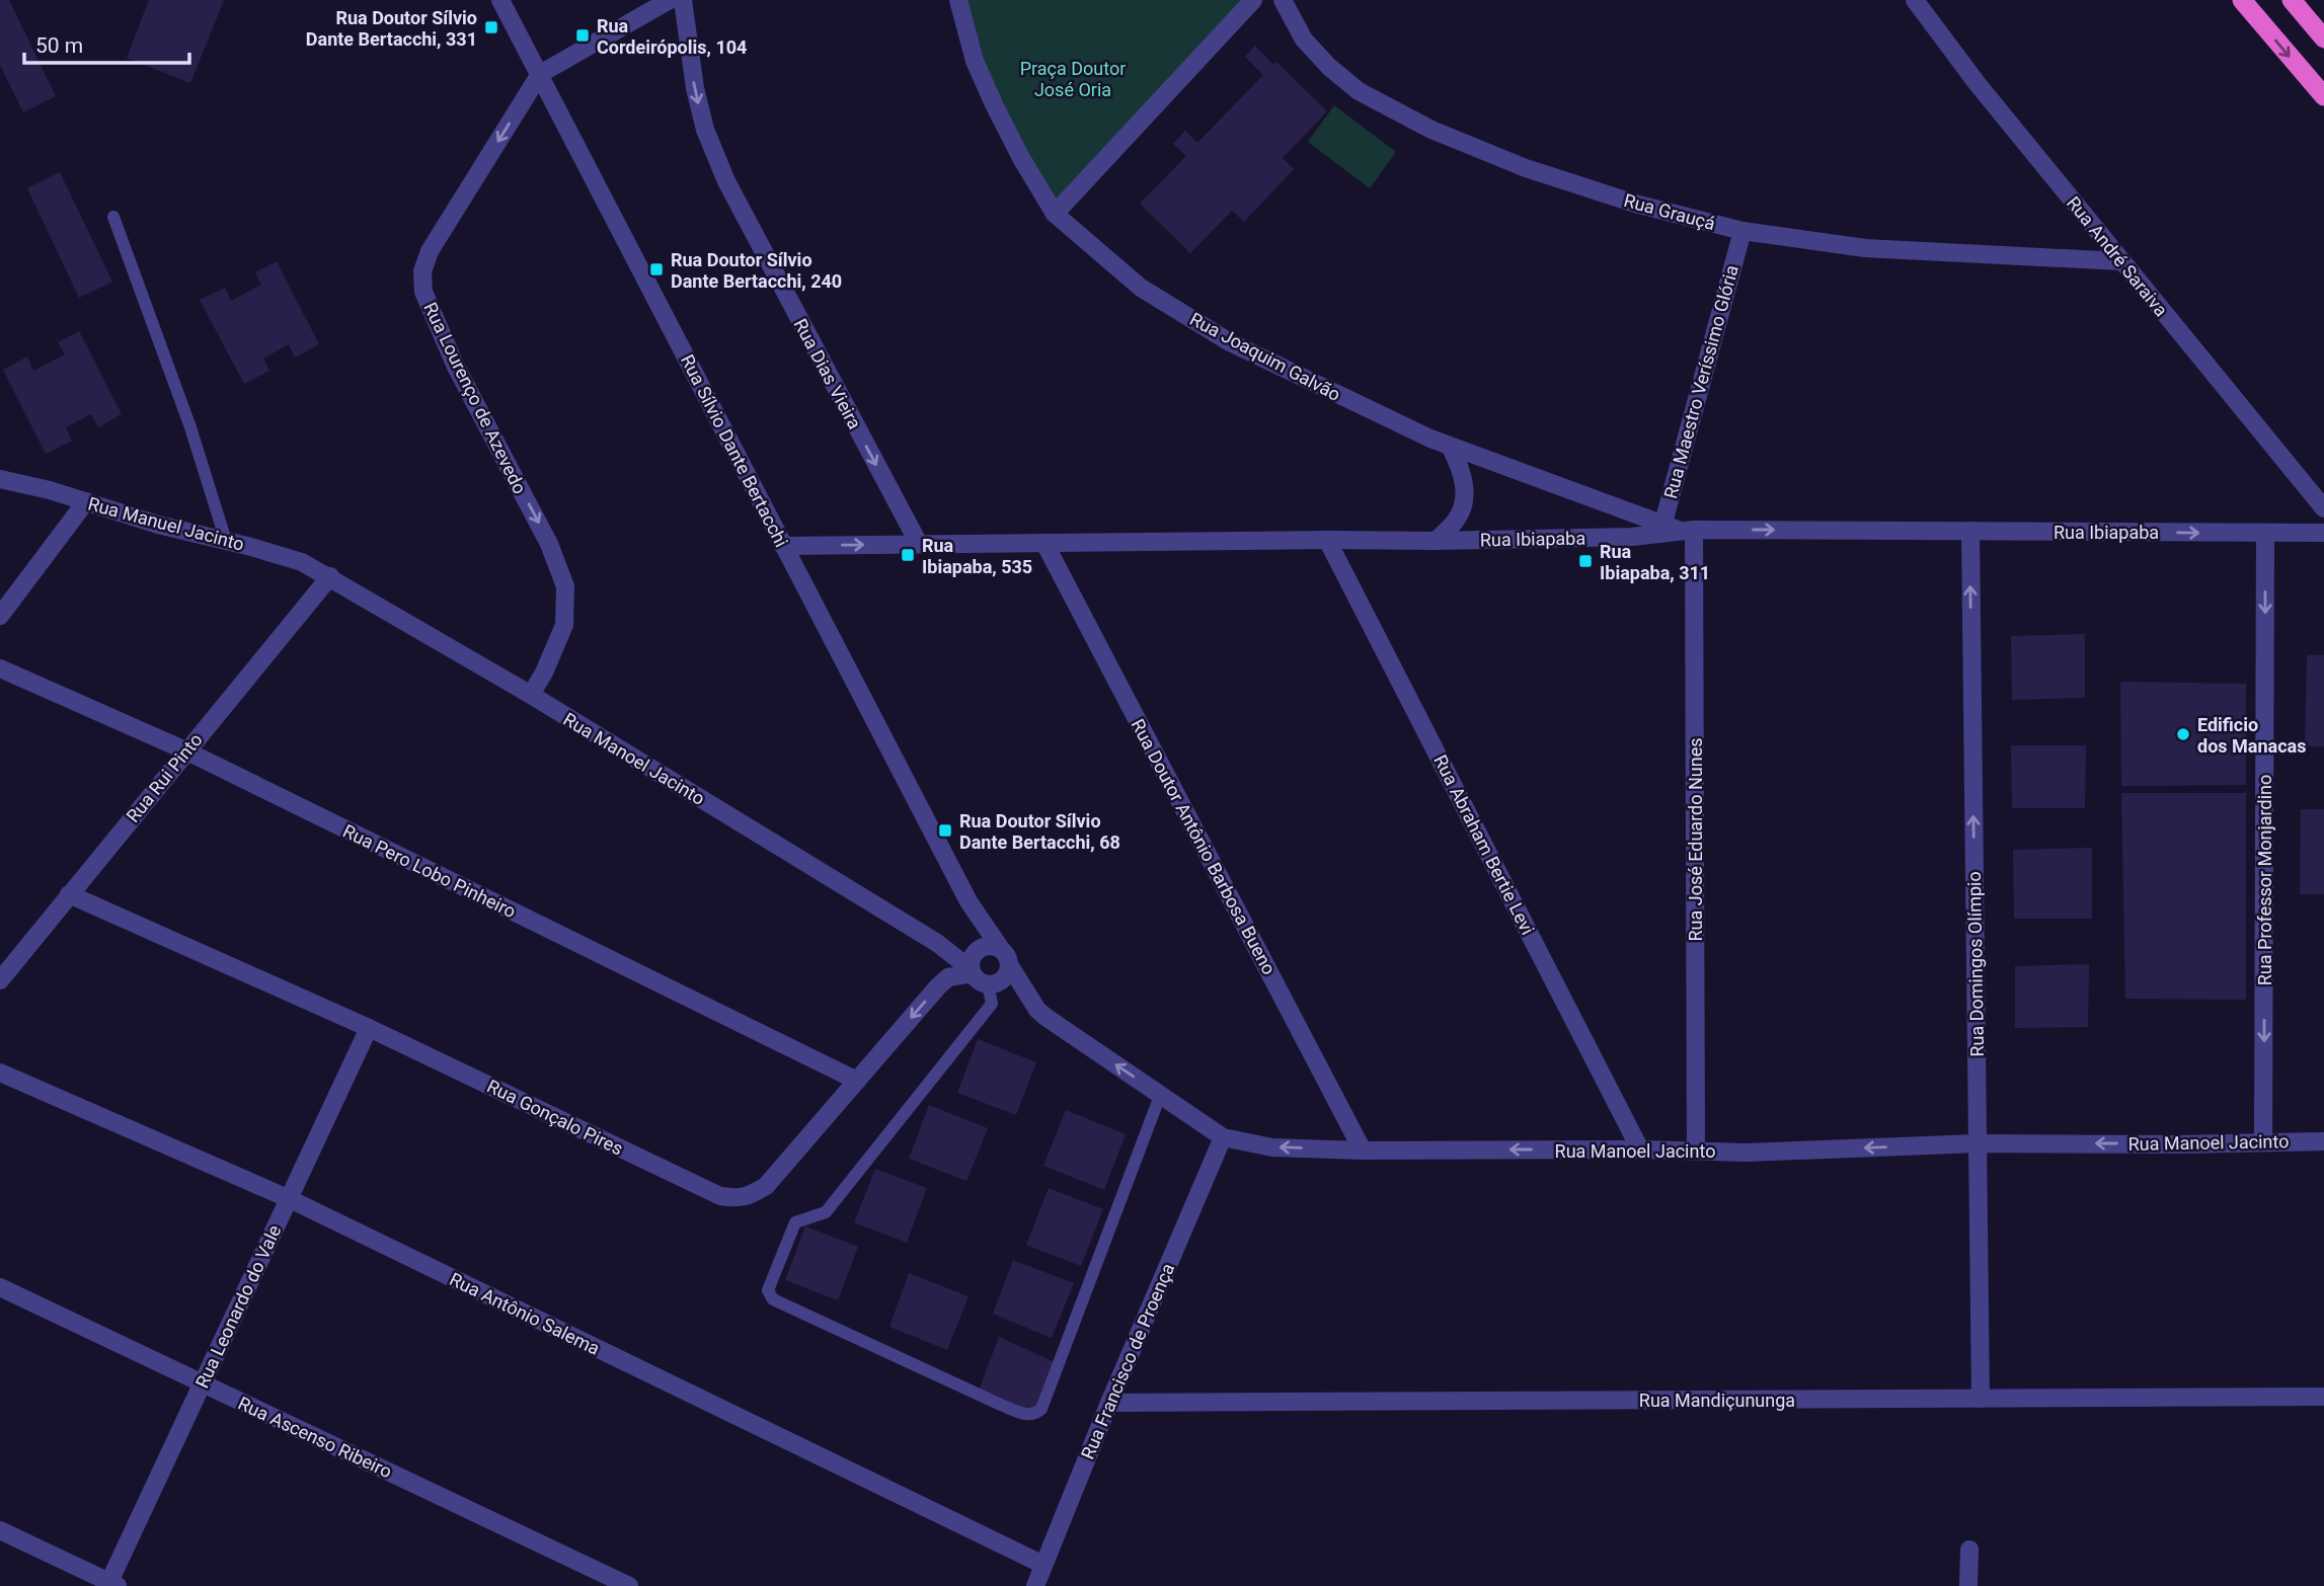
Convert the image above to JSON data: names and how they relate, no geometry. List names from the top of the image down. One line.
{"streets":{"street":["Rua Grauçá","Rua André Saraiva","Rua Joaquim Galvão","Rua Dias Vieira","Rua Maestro Veríssimo Glória","Rua Lourenço de Azevedo","Rua Sílvio Dante Bertacchi","Rua Manuel Jacinto","Rua Ibiapaba","Rua Manoel Jacinto","Rua Rui Pinto","Rua José Eduardo Nunes","Rua Abraham Bertie Levi","Rua Doutor Antônio Barbosa Bueno","Rua Pero Lobo Pinheiro","Rua Professor Monjardino","Rua Domingos Olímpio","Rua Gonçalo Pires","Rua Leonardo do Vale","Rua Antônio Salema","Rua Francisco de Proença","Rua Mandiçununga","Rua Ascenso Ribeiro"]},"crossings":[["Rua Grauçá","Rua André Saraiva"],["Rua Grauçá","Rua Maestro Veríssimo Glória"],["Rua Joaquim Galvão","Rua Maestro Veríssimo Glória"],["Rua Joaquim Galvão","Rua Ibiapaba"],["Rua Joaquim Galvão","Rua José Eduardo Nunes"],["Rua Dias Vieira","Rua Ibiapaba"],["Rua Maestro Veríssimo Glória","Rua Ibiapaba"],["Rua Maestro Veríssimo Glória","Rua José Eduardo Nunes"],["Rua Lourenço de Azevedo","Rua Sílvio Dante Bertacchi"],["Rua Lourenço de Azevedo","Rua Manoel Jacinto"],["Rua Sílvio Dante Bertacchi","Rua Ibiapaba"],["Rua Sílvio Dante Bertacchi","Rua Manoel Jacinto"],["Rua Sílvio Dante Bertacchi","Rua Gonçalo Pires"],["Rua Manuel Jacinto","Rua Manoel Jacinto"],["Rua Manuel Jacinto","Rua Rui Pinto"],["Rua Ibiapaba","Rua José Eduardo Nunes"],["Rua Ibiapaba","Rua Abraham Bertie Levi"],["Rua Ibiapaba","Rua Doutor Antônio Barbosa Bueno"],["Rua Ibiapaba","Rua Professor Monjardino"],["Rua Ibiapaba","Rua Domingos Olímpio"],["Rua Manoel Jacinto","Rua Rui Pinto"],["Rua Manoel Jacinto","Rua José Eduardo Nunes"],["Rua Manoel Jacinto","Rua Abraham Bertie Levi"],["Rua Manoel Jacinto","Rua Doutor Antônio Barbosa Bueno"],["Rua Manoel Jacinto","Rua Professor Monjardino"],["Rua Manoel Jacinto","Rua Domingos Olímpio"],["Rua Manoel Jacinto","Rua Gonçalo Pires"],["Rua Manoel Jacinto","Rua Francisco de Proença"],["Rua Rui Pinto","Rua Pero Lobo Pinheiro"],["Rua Rui Pinto","Rua Gonçalo Pires"],["Rua Pero Lobo Pinheiro","Rua Gonçalo Pires"],["Rua Domingos Olímpio","Rua Mandiçununga"],["Rua Gonçalo Pires","Rua Leonardo do Vale"],["Rua Leonardo do Vale","Rua Antônio Salema"],["Rua Leonardo do Vale","Rua Ascenso Ribeiro"],["Rua Antônio Salema","Rua Francisco de Proença"],["Rua Francisco de Proença","Rua Mandiçununga"]],"one_way":["Rua Dias Vieira","Rua Lourenço de Azevedo","Rua Ibiapaba","Rua Manoel Jacinto","Rua Professor Monjardino","Rua Domingos Olímpio"],"parks":["Praça Doutor José Oria"],"places":{"transit":["Rua Doutor Sílvio Dante Bertacchi, 331","Rua Cordeirópolis, 104","Rua Doutor Sílvio Dante Bertacchi, 240","Rua Ibiapaba, 535","Rua Ibiapaba, 311","Rua Doutor Sílvio Dante Bertacchi, 68"],"other":["Edificio dos Manacas"]},"scale_bar":"50 m"}
